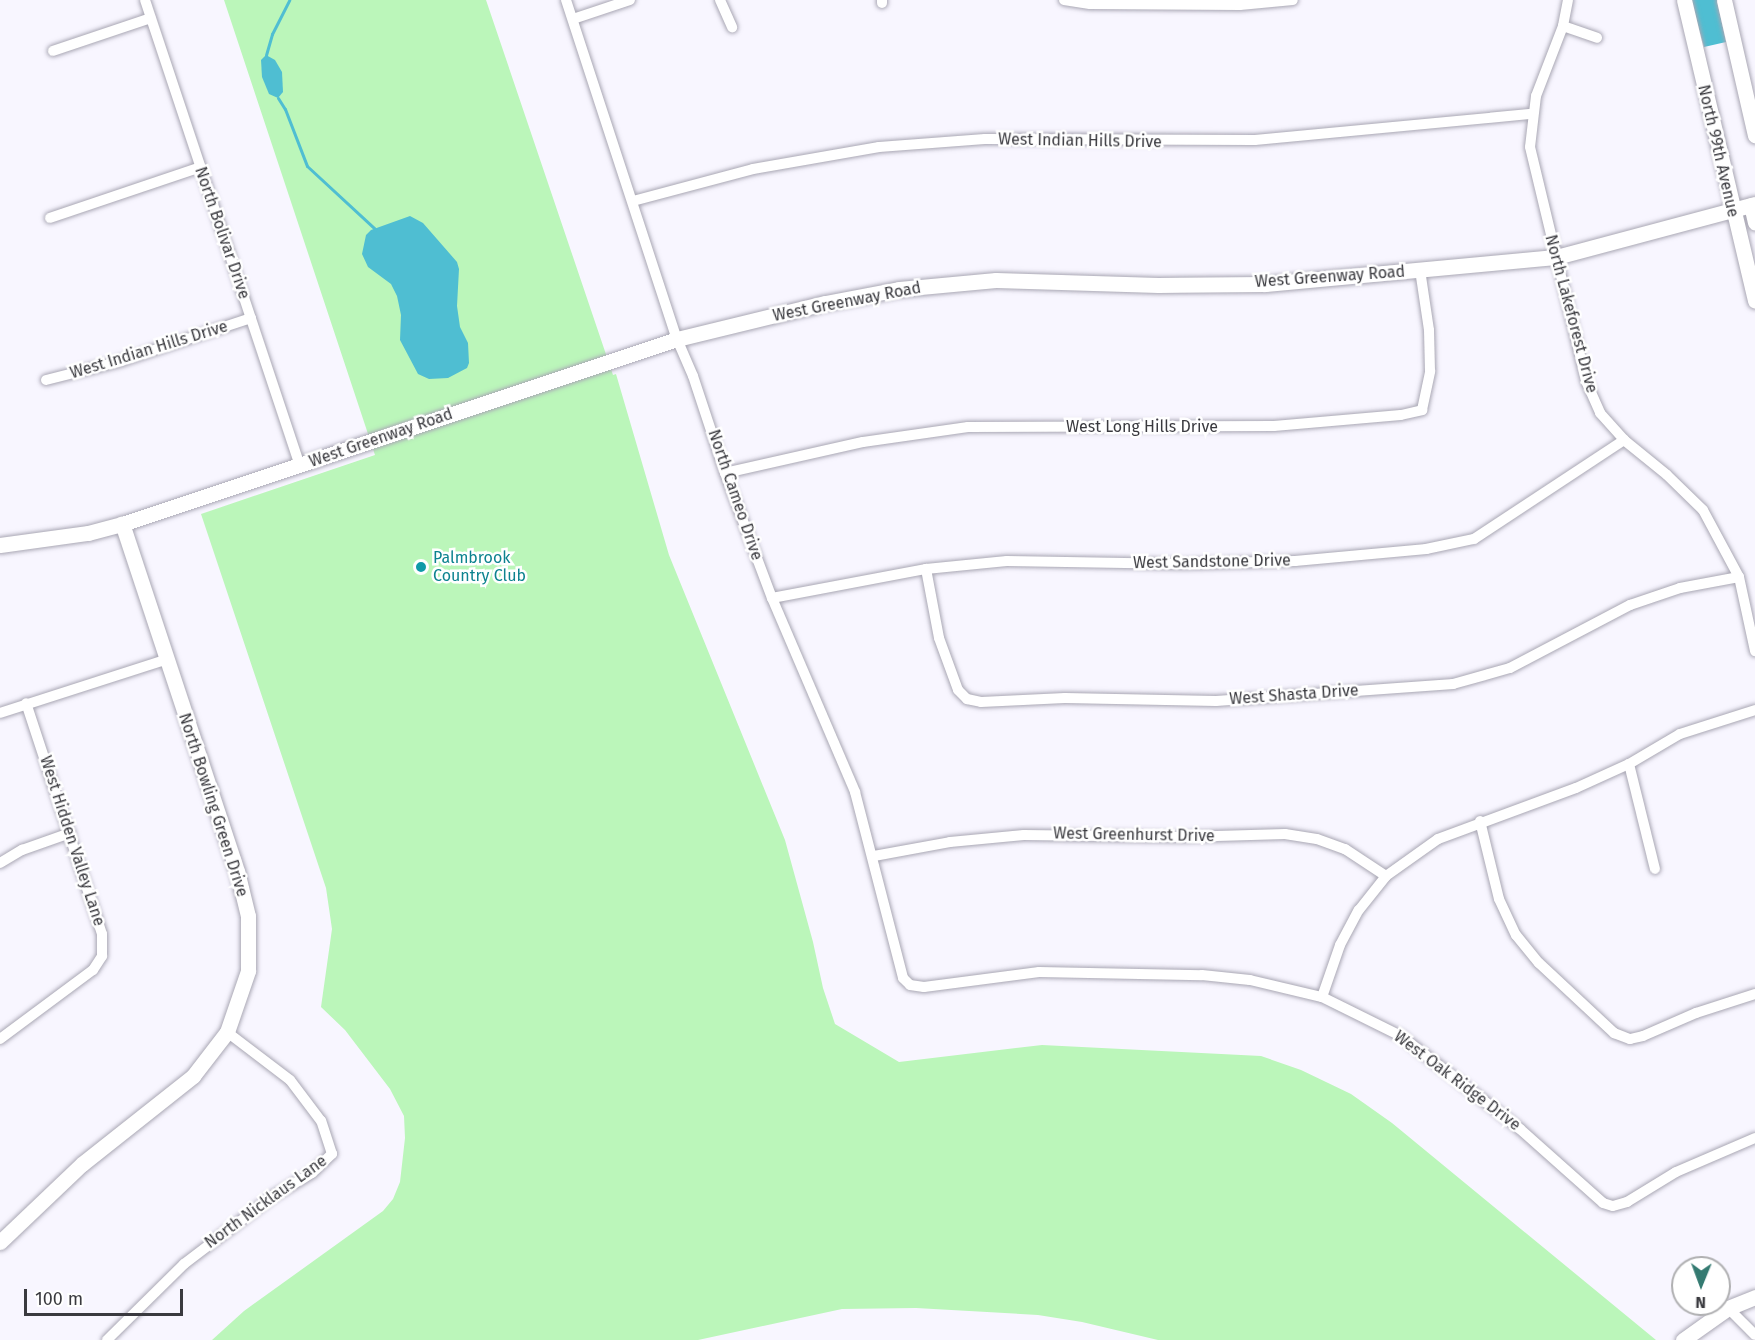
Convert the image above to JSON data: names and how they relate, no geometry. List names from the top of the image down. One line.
{"streets":{"street":["West Indian Hills Drive","North 99th Avenue","North Bolivar Drive","West Greenway Road","North Lakeforest Drive","West Long Hills Drive","North Cameo Drive","West Sandstone Drive","West Shasta Drive","North Bowling Green Drive","West Greenhurst Drive","West Hidden Valley Lane","West Oak Ridge Drive","North Nicklaus Lane"]},"crossings":[["West Indian Hills Drive","North Bolivar Drive"],["West Indian Hills Drive","North Lakeforest Drive"],["West Indian Hills Drive","North Cameo Drive"],["North 99th Avenue","West Greenway Road"],["North Bolivar Drive","West Greenway Road"],["West Greenway Road","North Lakeforest Drive"],["West Greenway Road","West Long Hills Drive"],["West Greenway Road","North Cameo Drive"],["West Greenway Road","North Bowling Green Drive"],["North Lakeforest Drive","West Sandstone Drive"],["North Lakeforest Drive","West Shasta Drive"],["West Long Hills Drive","North Cameo Drive"],["North Cameo Drive","West Sandstone Drive"],["North Cameo Drive","West Greenhurst Drive"],["North Cameo Drive","West Oak Ridge Drive"],["West Sandstone Drive","West Shasta Drive"],["North Bowling Green Drive","North Nicklaus Lane"]],"places":["Palmbrook Country Club"],"scale_bar":"100 m","north":"bottom"}
